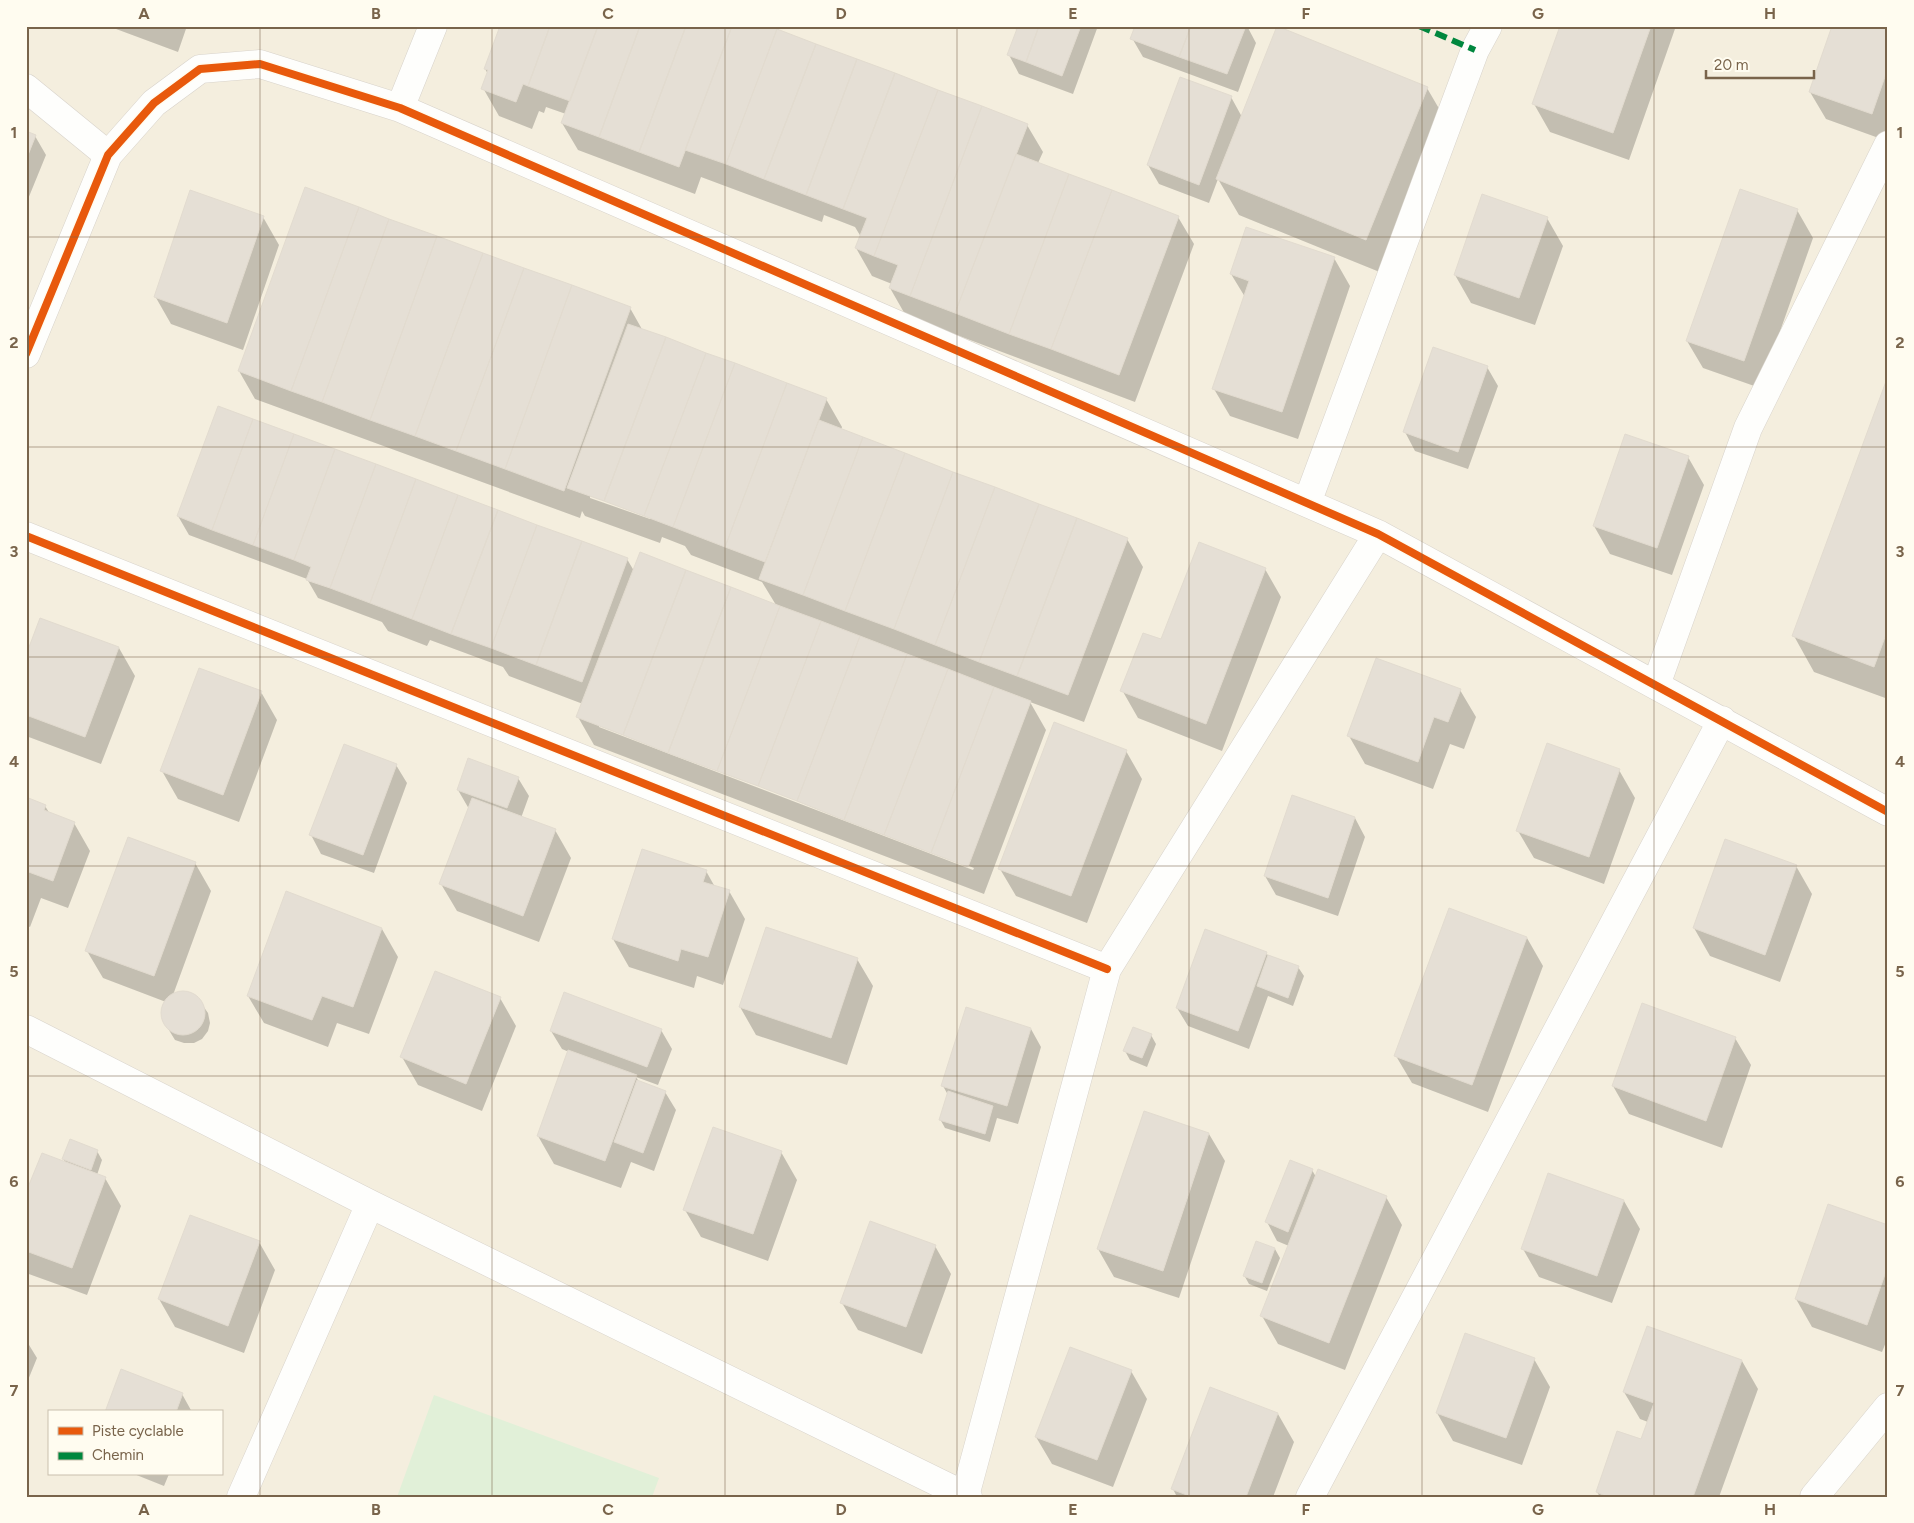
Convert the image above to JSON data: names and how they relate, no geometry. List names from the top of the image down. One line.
{"legend":["Piste cyclable","Chemin"],"scale_bar":"20 m","grid":{"columns":["A","B","C","D","E","F","G","H"],"rows":["1","2","3","4","5","6","7"]}}
